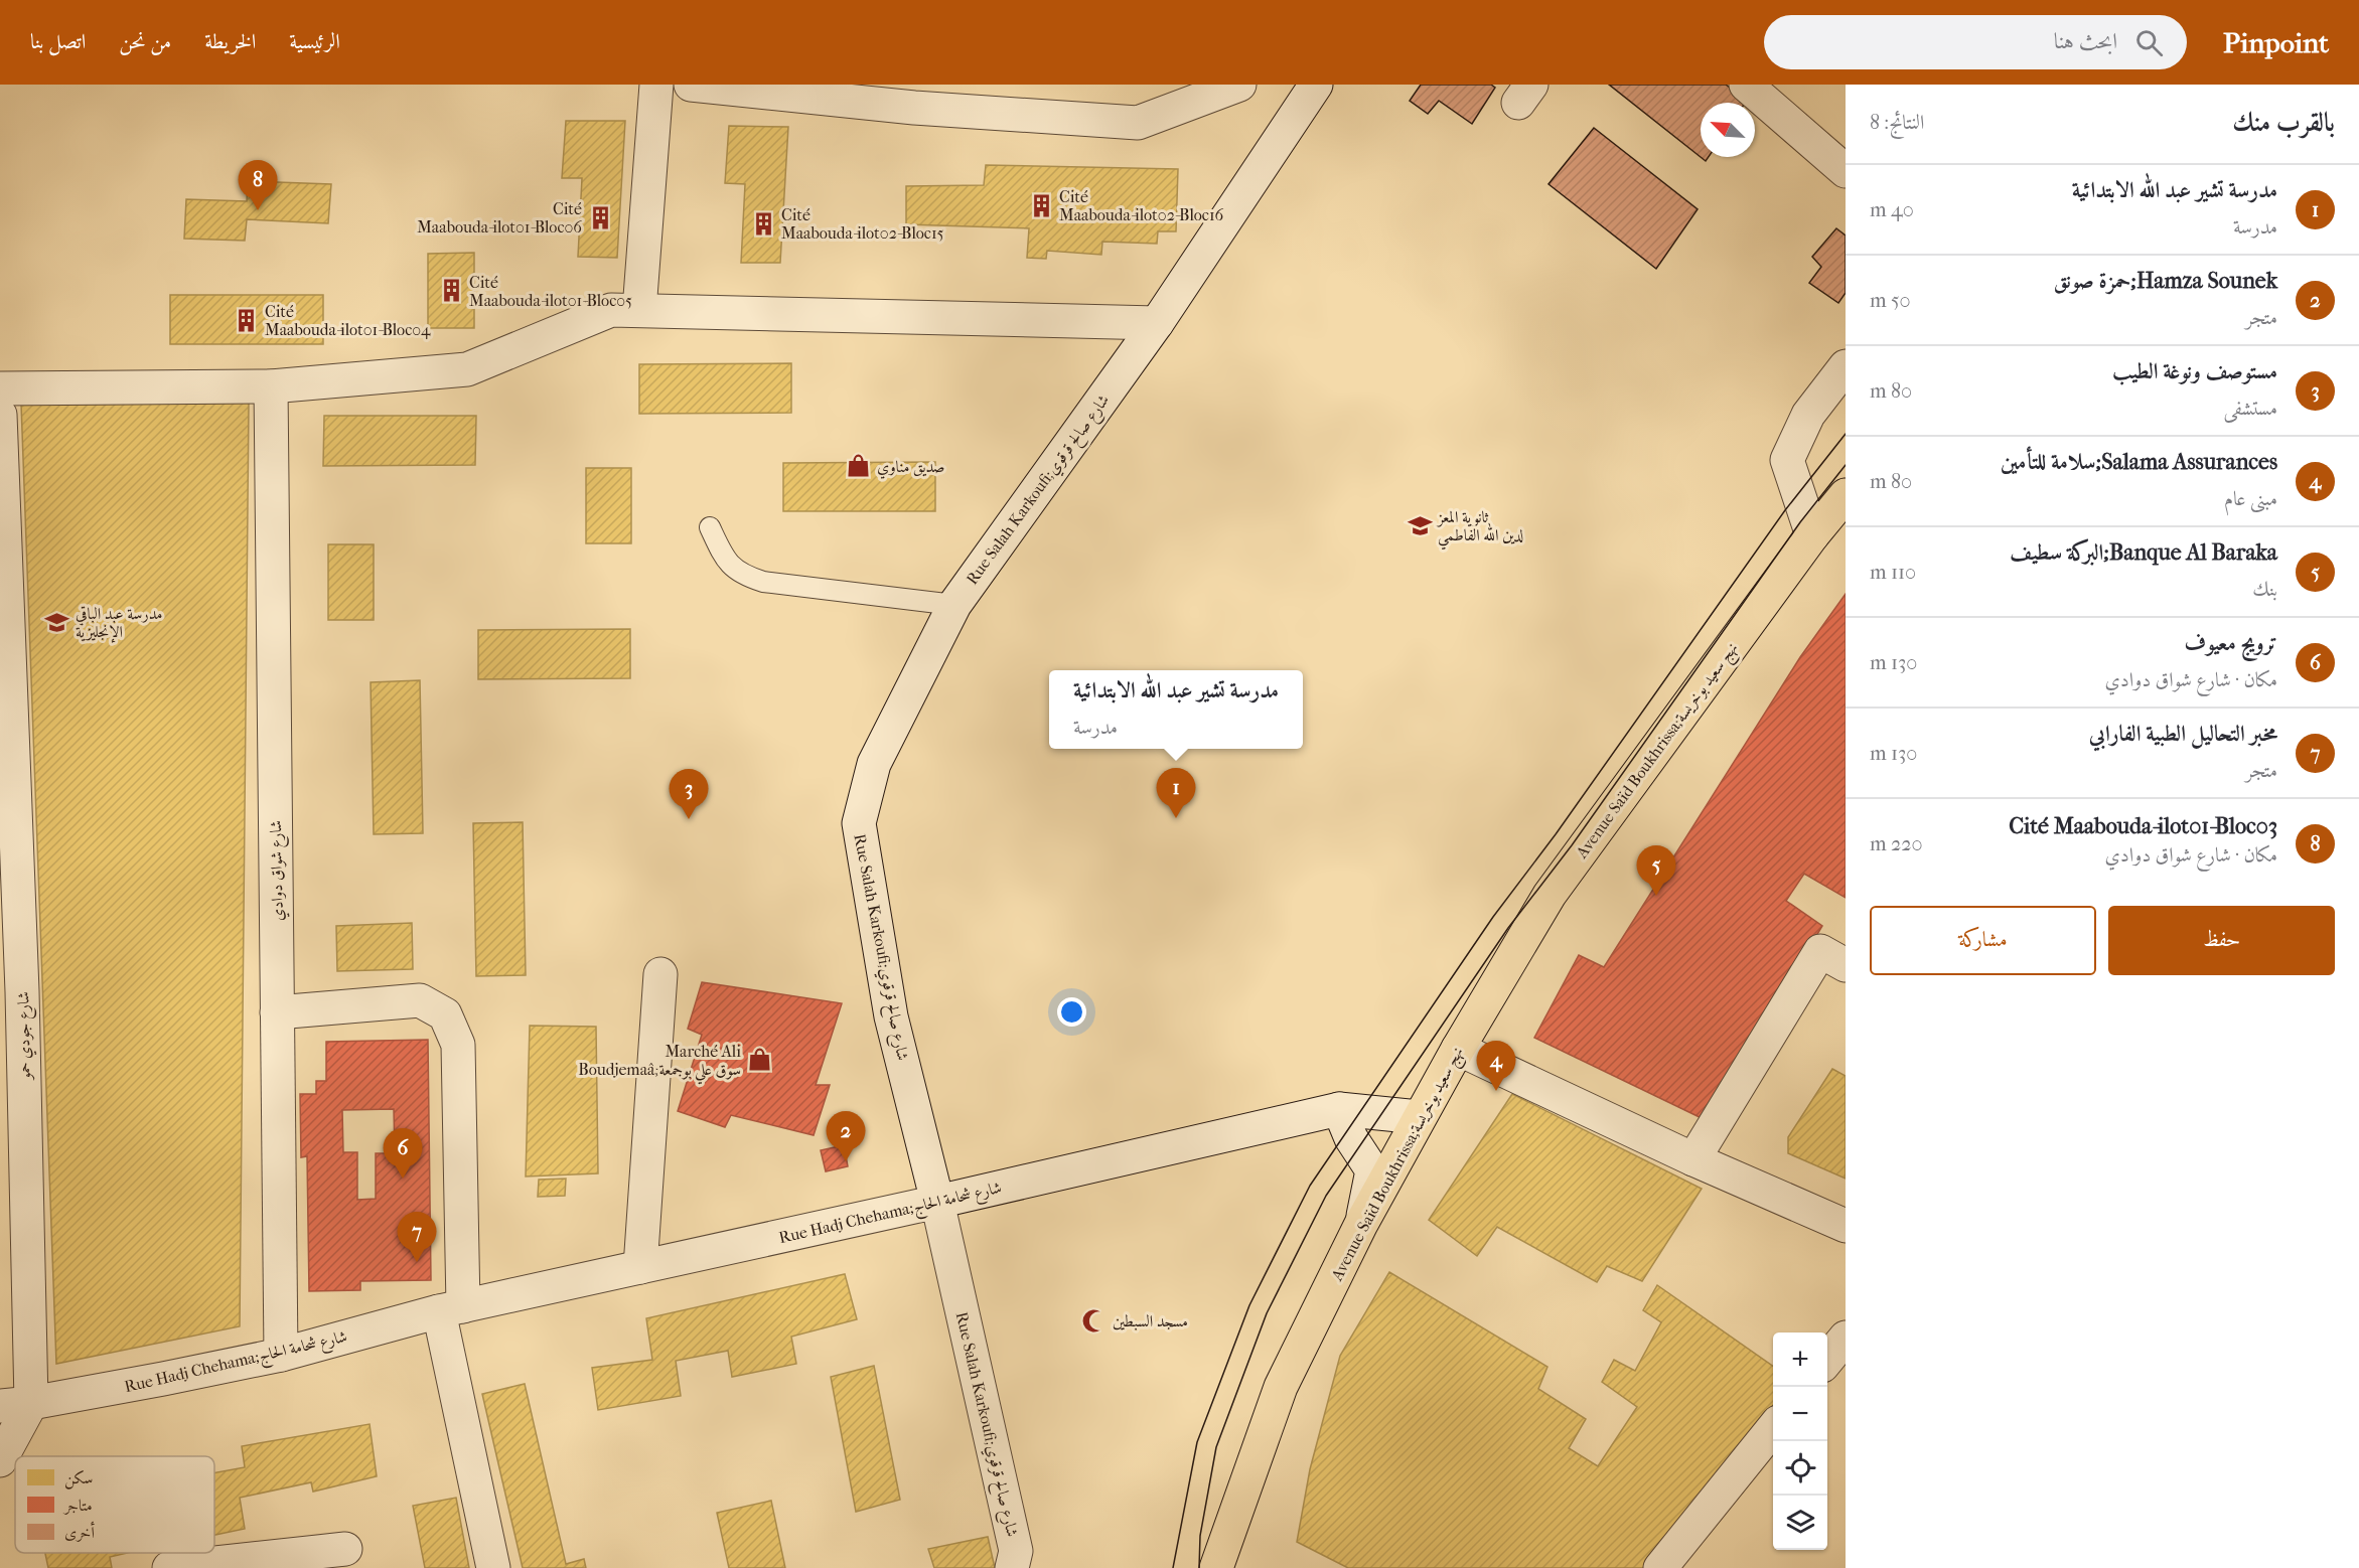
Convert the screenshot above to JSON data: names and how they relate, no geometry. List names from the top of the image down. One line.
{"streets":{"main road":["Avenue Saïd Boukhrissa;نهج سعيد بوخريسة"],"street":["Rue Salah Karkoufi;شارع صالح قرقوي","شارع شواق دوادي","شارع جودي حمو","Rue Hadj Chehama;شارع شحامة الحاج"]},"crossings":[["Rue Salah Karkoufi;شارع صالح قرقوي","Rue Hadj Chehama;شارع شحامة الحاج"],["Avenue Saïd Boukhrissa;نهج سعيد بوخريسة","Rue Hadj Chehama;شارع شحامة الحاج"],["شارع شواق دوادي","Rue Hadj Chehama;شارع شحامة الحاج"],["شارع جودي حمو","Rue Hadj Chehama;شارع شحامة الحاج"]],"places":{"building":["Cité Maabouda-ilot02-Bloc16","Cité Maabouda-ilot01-Bloc06","Cité Maabouda-ilot02-Bloc15","Cité Maabouda-ilot01-Bloc05","Cité Maabouda-ilot01-Bloc04"],"shop":["صديق مناوي","Marché Ali Boudjemaâ;سوق علي بوجمعة"],"school or university":["ثانوية المعز لدين الله الفاطمي","مدرسة عبد الباقي الإنجليزية"],"mosque":["مسجد السبطين"]},"legend":["سكن","متاجر","أخرى"],"north":"top left","page":{"header":"Pinpoint","search":"ابحث هنا","nav":["الرئيسية","الخريطة","من نحن","اتصل بنا"],"heading":["بالقرب منك","النتائج: 8"],"pins":["8","1","3","5","4","2","6","7"],"list":[{"mark":"1","name":"مدرسة تشير عبد الله الابتدائية","note":"مدرسة","value":"40 m"},{"mark":"2","name":"Hamza Sounek;حمزة صونق","note":"متجر","value":"50 m"},{"mark":"3","name":"مستوصف ونوغة الطيب","note":"مستشفى","value":"80 m"},{"mark":"4","name":"Salama Assurances;سلامة للتأمين","note":"مبنى عام","value":"80 m"},{"mark":"5","name":"Banque Al Baraka;البركة سطيف","note":"بنك","value":"110 m"},{"mark":"6","name":"ترويج معيوف","note":"مكان · شارع شواق دوادي","value":"130 m"},{"mark":"7","name":"مخبر التحاليل الطبية الفارابي","note":"متجر","value":"130 m"},{"mark":"8","name":"Cité Maabouda-ilot01-Bloc03","note":"مكان · شارع شواق دوادي","value":"220 m"}],"popup":["مدرسة تشير عبد الله الابتدائية","مدرسة"],"buttons":["حفظ","مشاركة"],"map_buttons":["+","−"]}}
